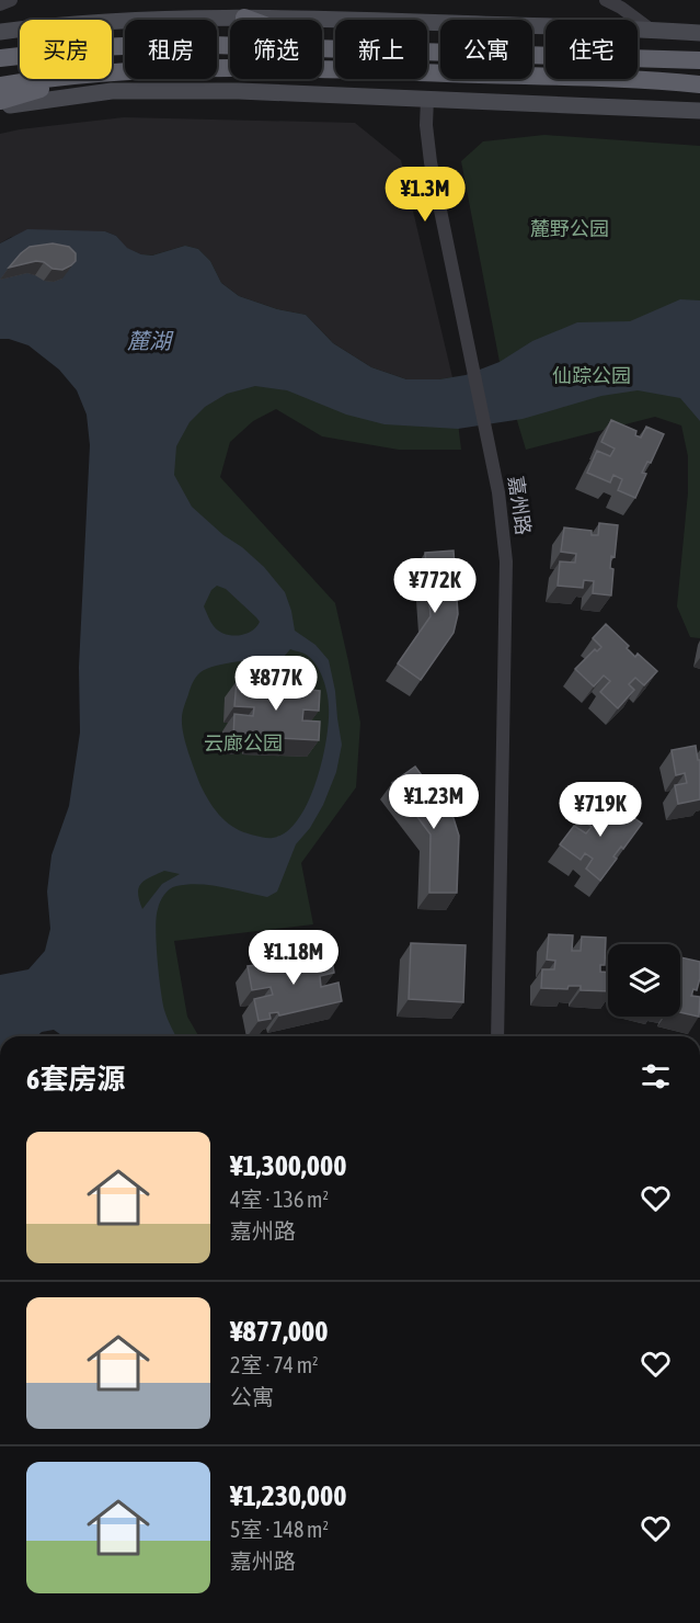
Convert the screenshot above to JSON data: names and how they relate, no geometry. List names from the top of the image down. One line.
{"streets":{"street":["嘉州路"]},"water":["麓湖"],"parks":["麓野公园","仙踪公园","云廊公园"],"page":{"chip":["买房","租房","筛选","新上","公寓","住宅"],"price":["¥1.3M","¥772K","¥877K","¥1.23M","¥719K","¥1.18M"],"heading":"6套房源","list":[{"name":"¥1,300,000","note":"4室 · 136 m² · 嘉州路"},{"name":"¥877,000","note":"2室 · 74 m² · 公寓"},{"name":"¥1,230,000","note":"5室 · 148 m² · 嘉州路"}]}}
